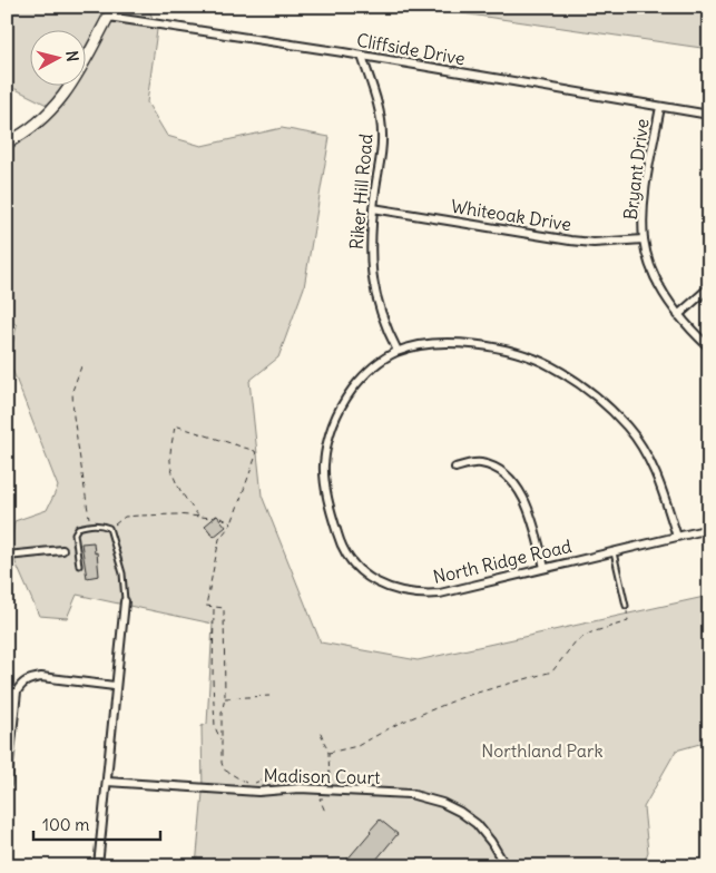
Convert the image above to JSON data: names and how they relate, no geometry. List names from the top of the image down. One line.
{"streets":{"street":["Cliffside Drive","Bryant Drive","Riker Hill Road","Whiteoak Drive","North Ridge Road","Madison Court"]},"crossings":[["Cliffside Drive","Bryant Drive"],["Cliffside Drive","Riker Hill Road"],["Bryant Drive","Whiteoak Drive"],["Riker Hill Road","Whiteoak Drive"],["Riker Hill Road","North Ridge Road"]],"parks":["Northland Park"],"scale_bar":"100 m","north":"right"}
